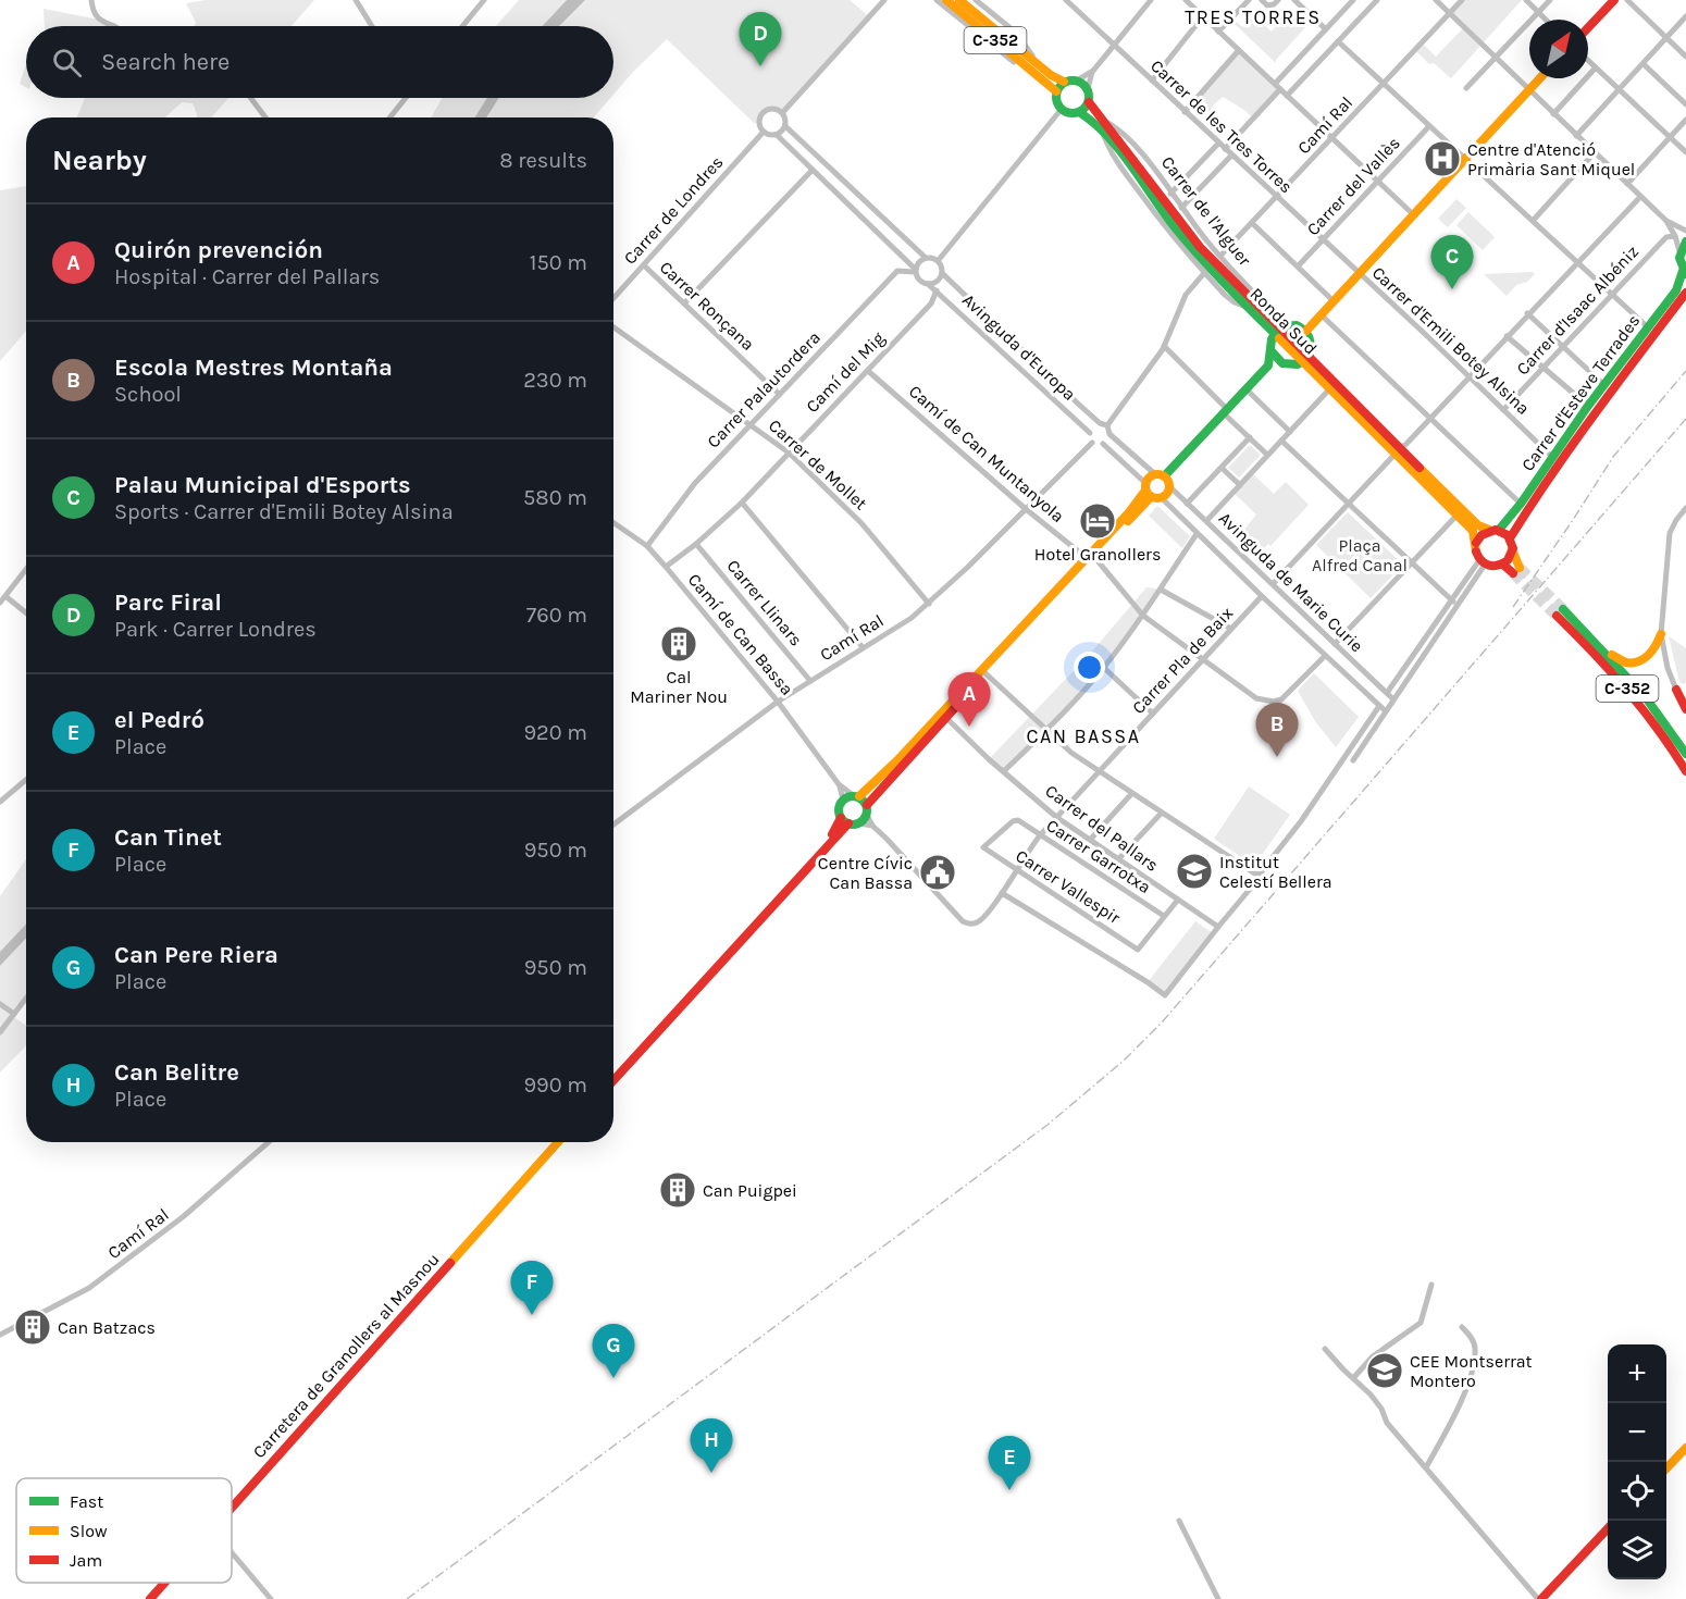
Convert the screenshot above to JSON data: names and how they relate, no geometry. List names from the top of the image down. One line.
{"streets":{"main road":["C-352","Ronda Sud","Carrer d'Esteve Terrades","Carretera de Granollers al Masnou"],"street":["Camí Ral","Carrer de les Tres Torres","Carrer del Vallès","Carrer de Londres","Carrer de l'Alguer","Carrer Ronçana","Carrer d'Isaac Albéniz","Carrer d'Emili Botey Alsina","Avinguda d'Europa","Camí del Mig","Carrer Palautordera","Camí de Can Muntanyola","Carrer de Mollet","Avinguda de Marie Curie","Carrer Llinars","Camí de Can Bassa","Carrer Pla de Baix","Carrer del Pallars","Carrer Garrotxa","Carrer Vallespir"]},"crossings":[["C-352","Ronda Sud"],["Camí Ral","Carrer de les Tres Torres"],["Camí Ral","Carrer de l'Alguer"],["Camí Ral","Avinguda d'Europa"],["Camí Ral","Camí de Can Muntanyola"],["Camí Ral","Carrer de Mollet"],["Camí Ral","Carrer Llinars"],["Camí Ral","Camí de Can Bassa"],["Carrer de les Tres Torres","Carrer del Vallès"],["Carrer de les Tres Torres","Carrer d'Emili Botey Alsina"],["Carrer de Londres","Carrer Ronçana"],["Carrer de l'Alguer","Ronda Sud"],["Carrer Ronçana","Carrer Palautordera"],["Carrer d'Isaac Albéniz","Carrer d'Emili Botey Alsina"],["Ronda Sud","Carrer d'Esteve Terrades"],["Carrer d'Emili Botey Alsina","Carrer d'Esteve Terrades"],["Avinguda d'Europa","Camí del Mig"],["Camí del Mig","Camí de Can Muntanyola"],["Camí del Mig","Carrer de Mollet"],["Camí del Mig","Carrer Llinars"],["Camí del Mig","Camí de Can Bassa"],["Carrer Palautordera","Carrer de Mollet"],["Carrer Palautordera","Camí de Can Bassa"],["Camí de Can Muntanyola","Avinguda de Marie Curie"],["Camí de Can Muntanyola","Carrer Pla de Baix"],["Avinguda de Marie Curie","Carrer Pla de Baix"],["Carrer Pla de Baix","Carrer del Pallars"],["Carrer Pla de Baix","Carrer Garrotxa"],["Carrer Pla de Baix","Carrer Vallespir"],["Carrer Garrotxa","Carrer Vallespir"]],"districts":["TRES TORRES","CAN BASSA"],"parks":["Plaça Alfred Canal"],"places":{"hospital":["Centre d'Atenció Primària Sant Miquel"],"hotel":["Hotel Granollers"],"building":["Cal Mariner Nou","Can Puigpei","Can Batzacs"],"school or university":["Institut Celestí Bellera","CEE Montserrat Montero"],"public building":["Centre Cívic Can Bassa"]},"legend":["Fast","Slow","Jam"],"north":"top right","page":{"pins":["D","C","A","B","F","G","H","E"],"search":"Search here","heading":["Nearby","8 results"],"list":[{"mark":"A","name":"Quirón prevención","note":"Hospital · Carrer del Pallars","value":"150 m"},{"mark":"B","name":"Escola Mestres Montaña","note":"School","value":"230 m"},{"mark":"C","name":"Palau Municipal d'Esports","note":"Sports · Carrer d'Emili Botey Alsina","value":"580 m"},{"mark":"D","name":"Parc Firal","note":"Park · Carrer Londres","value":"760 m"},{"mark":"E","name":"el Pedró","note":"Place","value":"920 m"},{"mark":"F","name":"Can Tinet","note":"Place","value":"950 m"},{"mark":"G","name":"Can Pere Riera","note":"Place","value":"950 m"},{"mark":"H","name":"Can Belitre","note":"Place","value":"990 m"}],"map_buttons":["+","−"]}}
